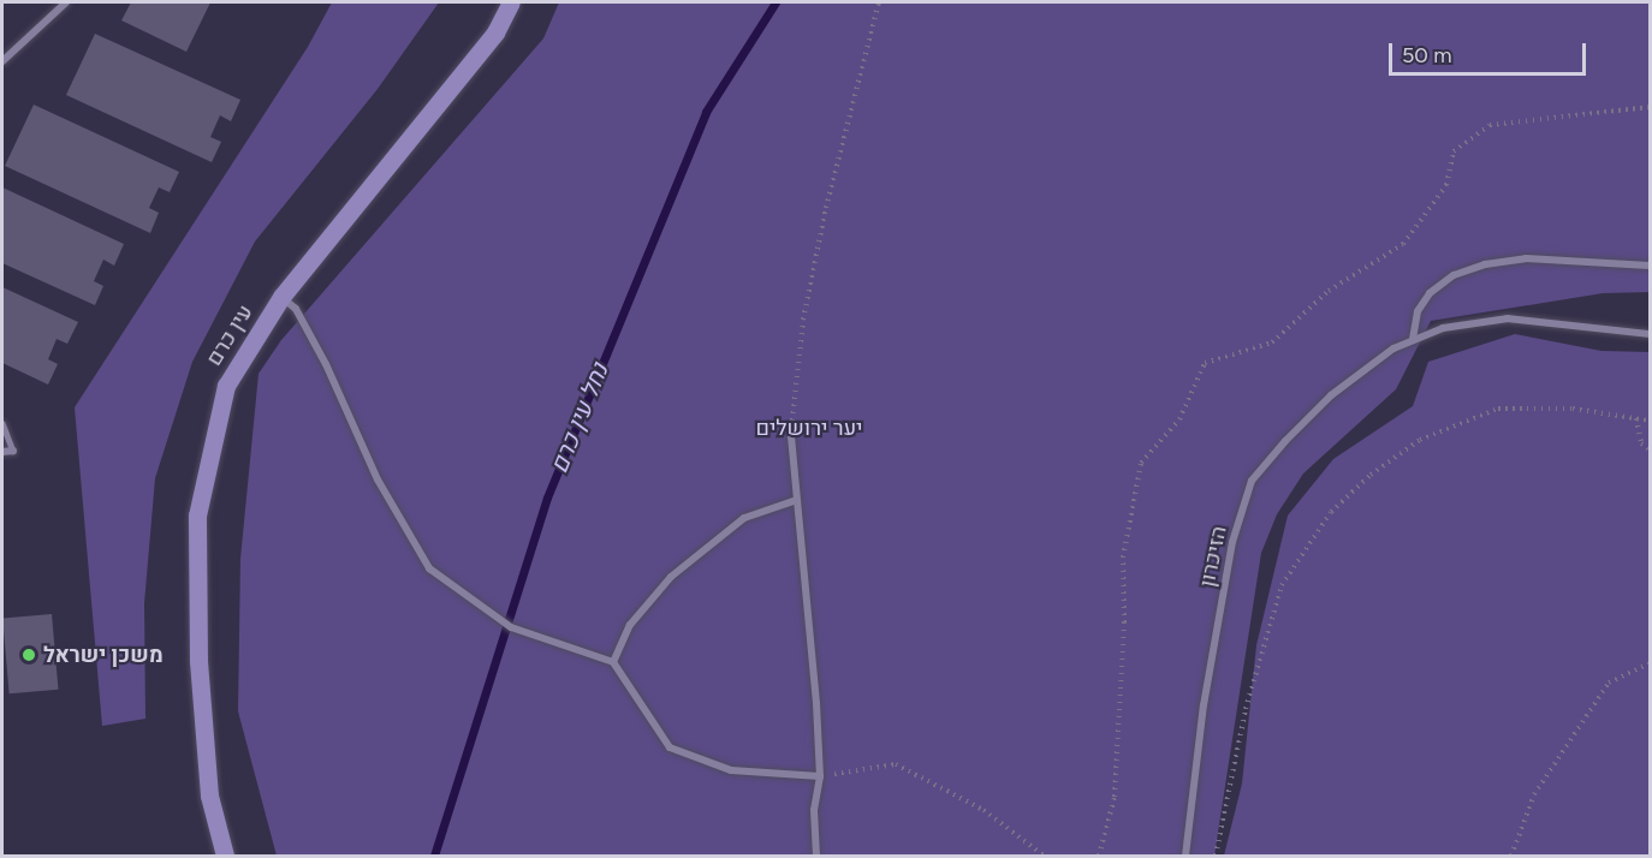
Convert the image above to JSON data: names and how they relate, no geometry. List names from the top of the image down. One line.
{"streets":{"main road":["עין כרם"],"street":["הזיכרון"]},"water":["נחל עין כרם"],"parks":["יער ירושלים"],"places":["משכן ישראל"],"scale_bar":"50 m"}
